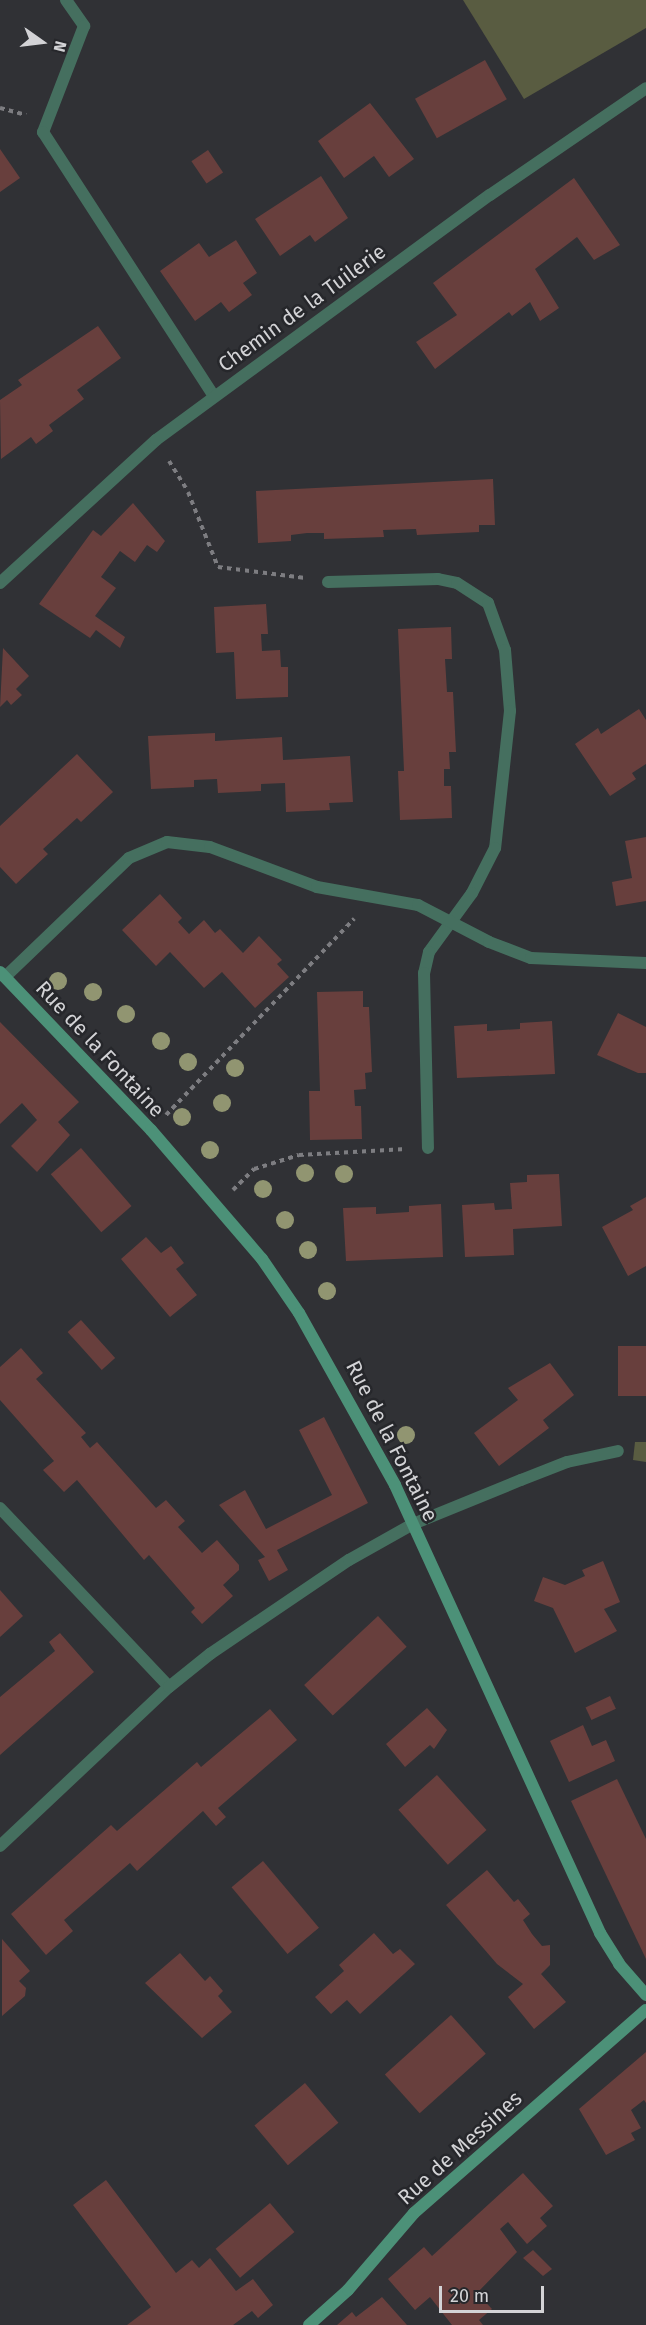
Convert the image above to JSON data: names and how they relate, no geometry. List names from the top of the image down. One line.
{"streets":{"street":["Chemin de la Tuilerie","Rue de la Fontaine","Rue de Messines"]},"scale_bar":"20 m","north":"right"}
